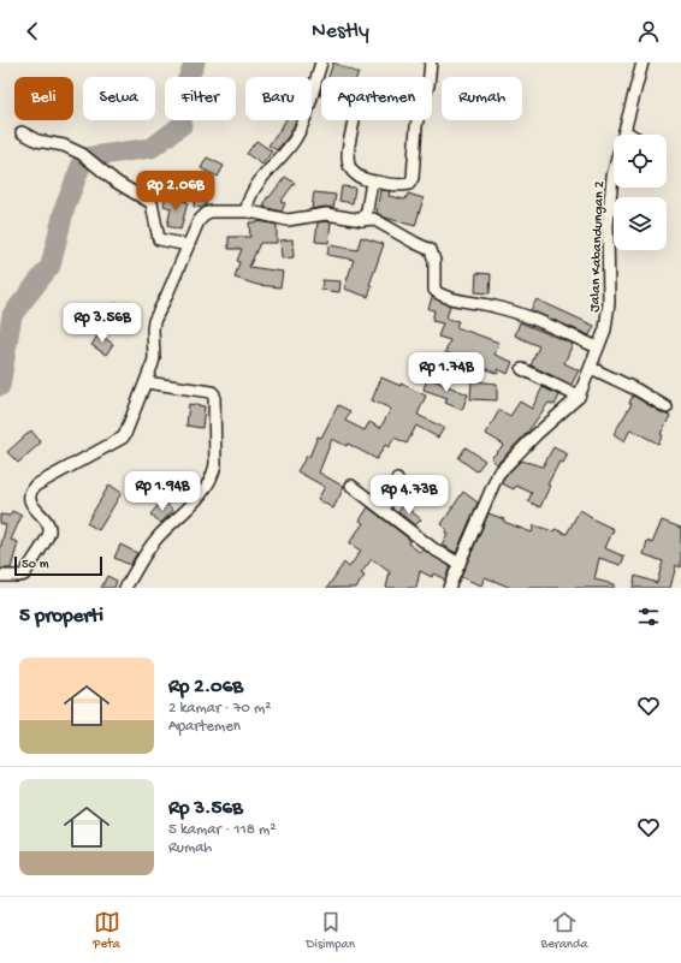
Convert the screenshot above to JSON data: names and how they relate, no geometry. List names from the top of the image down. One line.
{"streets":{"street":["Jalan Kabandungan 2"]},"scale_bar":"50 m","page":{"header":"Nestly","chip":["Beli","Sewa","Filter","Baru","Apartemen","Rumah"],"price":["Rp 2.06B","Rp 3.56B","Rp 1.74B","Rp 1.94B","Rp 4.73B"],"scale":"50 m","heading":"5 properti","list":[{"name":"Rp 2.06B","note":"2 kamar · 70 m² · Apartemen"},{"name":"Rp 3.56B","note":"5 kamar · 118 m² · Rumah"}],"tabs":["Peta","Disimpan","Beranda"]}}
